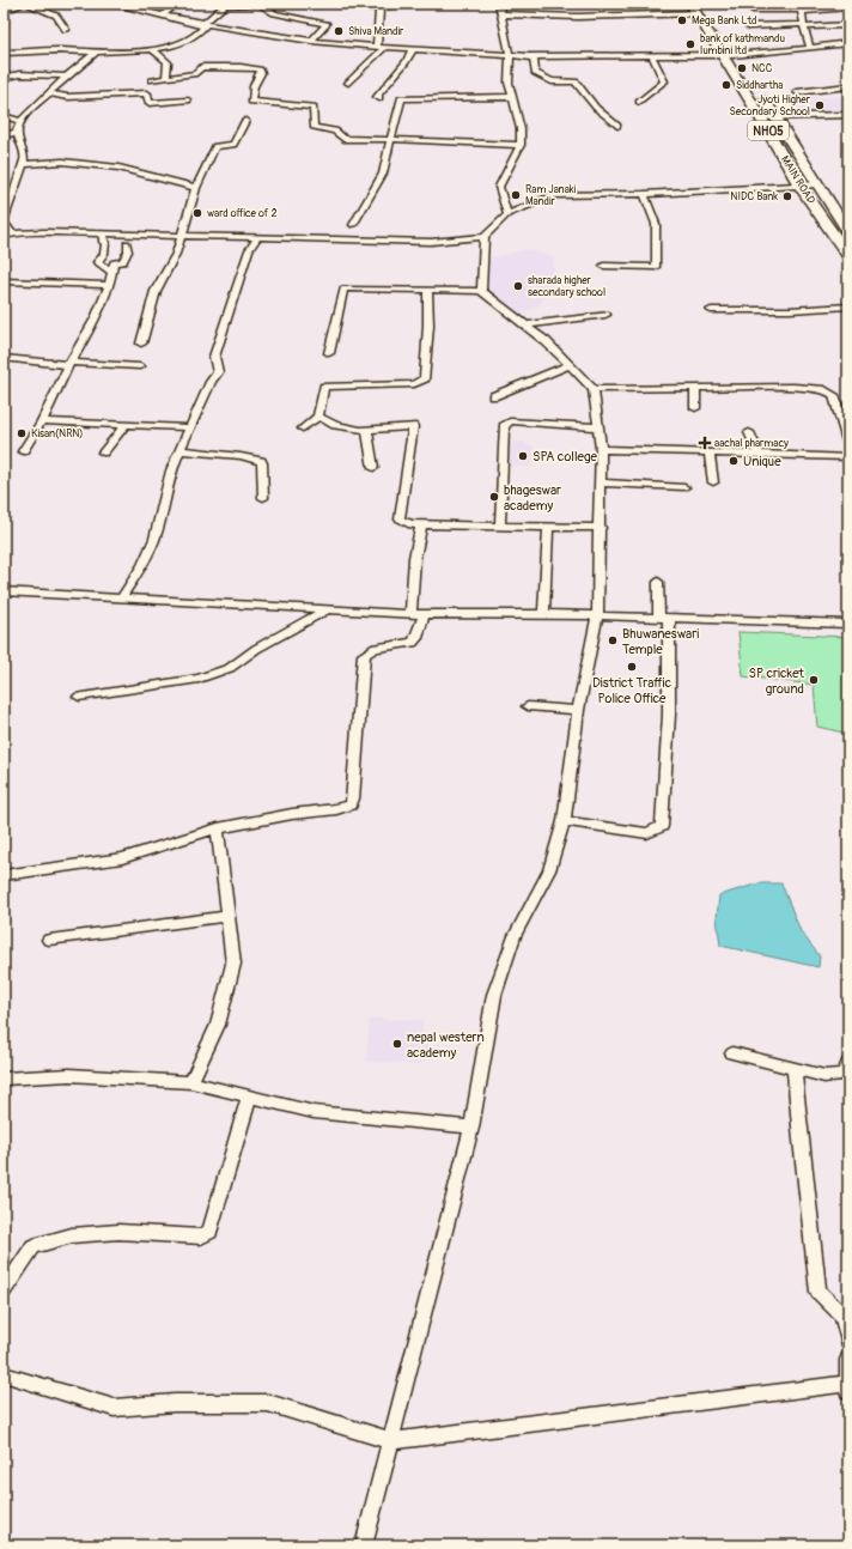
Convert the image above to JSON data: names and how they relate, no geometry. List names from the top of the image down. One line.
{"streets":{"main road":["NH05","MAIN ROAD"]},"places":{"other":["Mega Bank Ltd","Shiva Mandir","bank of kathmandu lumbini ltd","NCC","Siddhartha","Jyoti Higher Secondary School","Ram Janaki Mandir","NIDC Bank","ward office of 2","sharada higher secondary school","Kisan(NRN)","SPA college","Unique","bhageswar academy","Bhuwaneswari Temple","District Traffic Police Office","SP cricket ground","nepal western academy"],"health":["aachal pharmacy"]}}
